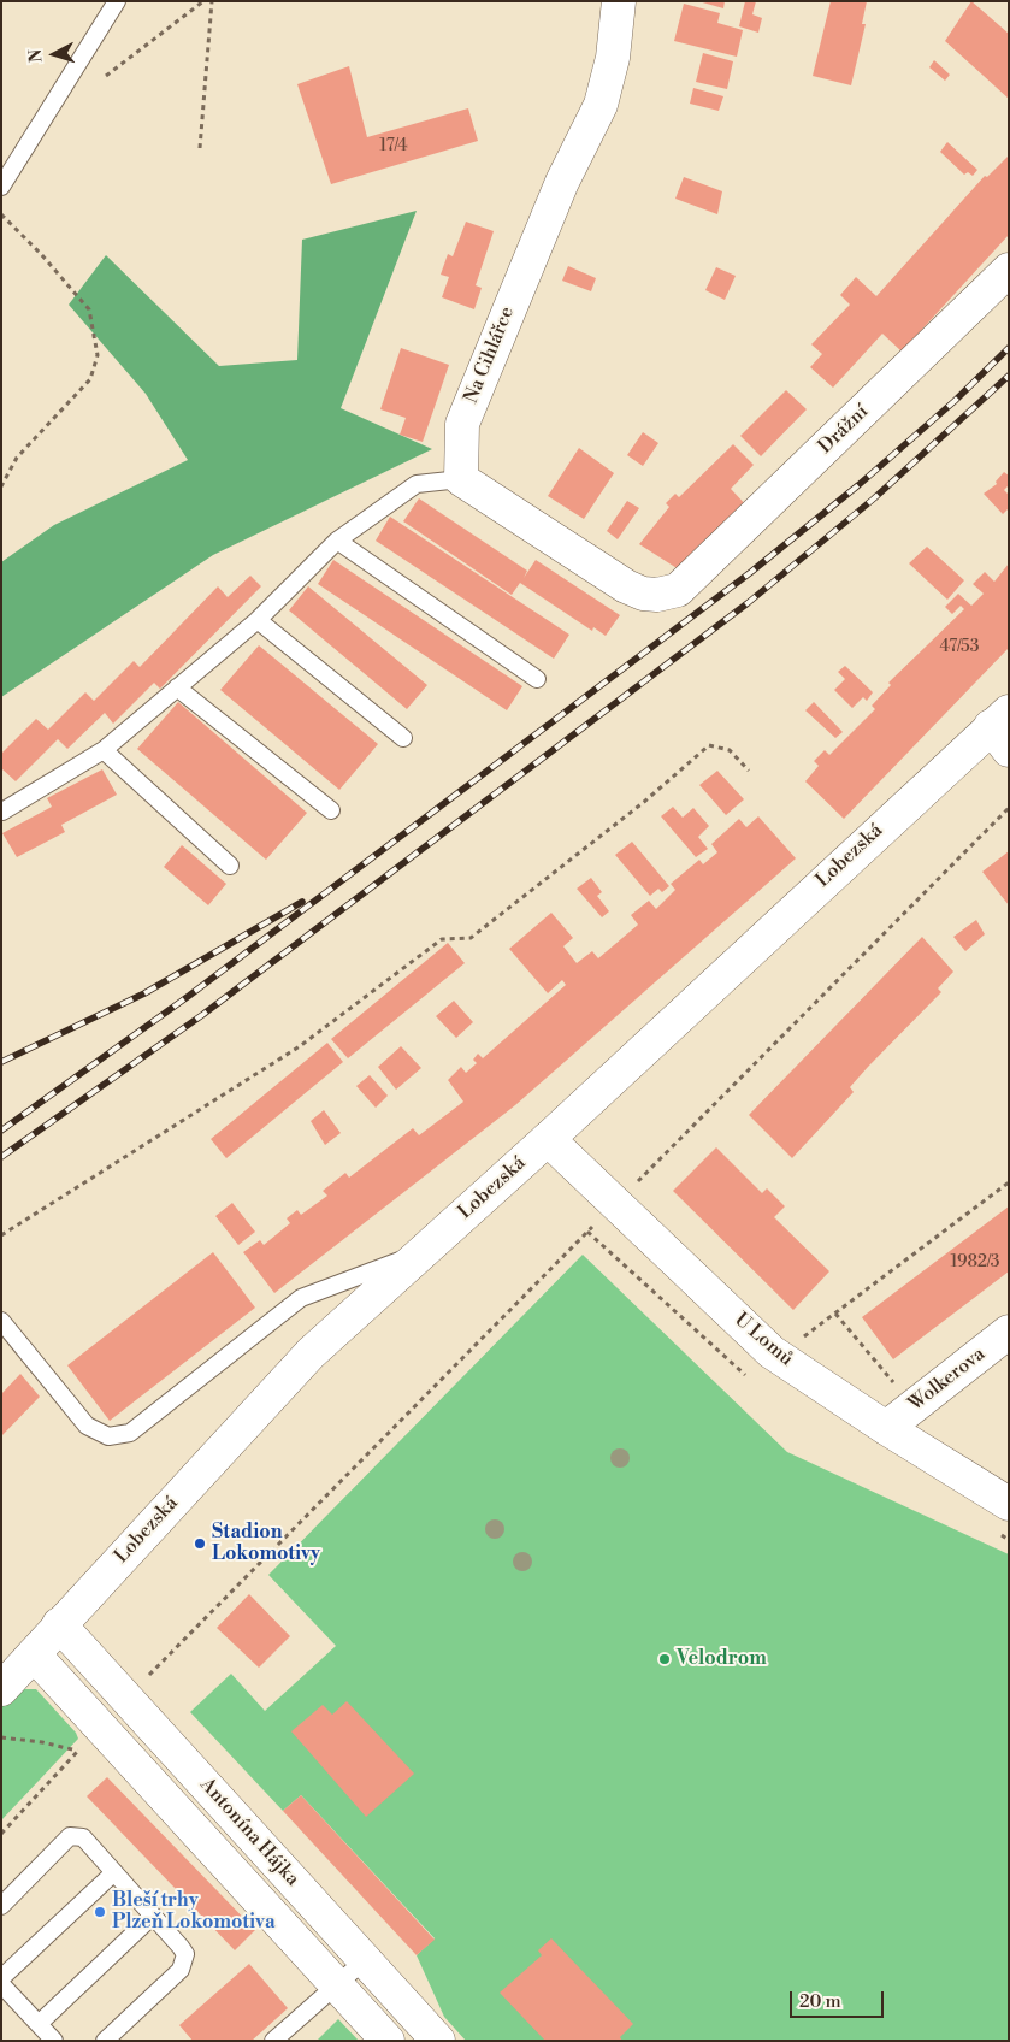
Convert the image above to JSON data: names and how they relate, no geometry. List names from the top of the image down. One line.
{"streets":{"street":["Na Cihlářce","Drážní","Lobezská","U Lomů","Wolkerova","Antonína Hájka"]},"crossings":[["Na Cihlářce","Drážní"],["Lobezská","U Lomů"],["Lobezská","Antonína Hájka"],["U Lomů","Wolkerova"]],"places":["Stadion Lokomotivy","Velodrom","Bleší trhy Plzeň Lokomotiva"],"house_numbers":["17/4","47/53","1982/3"],"scale_bar":"20 m","north":"left"}
